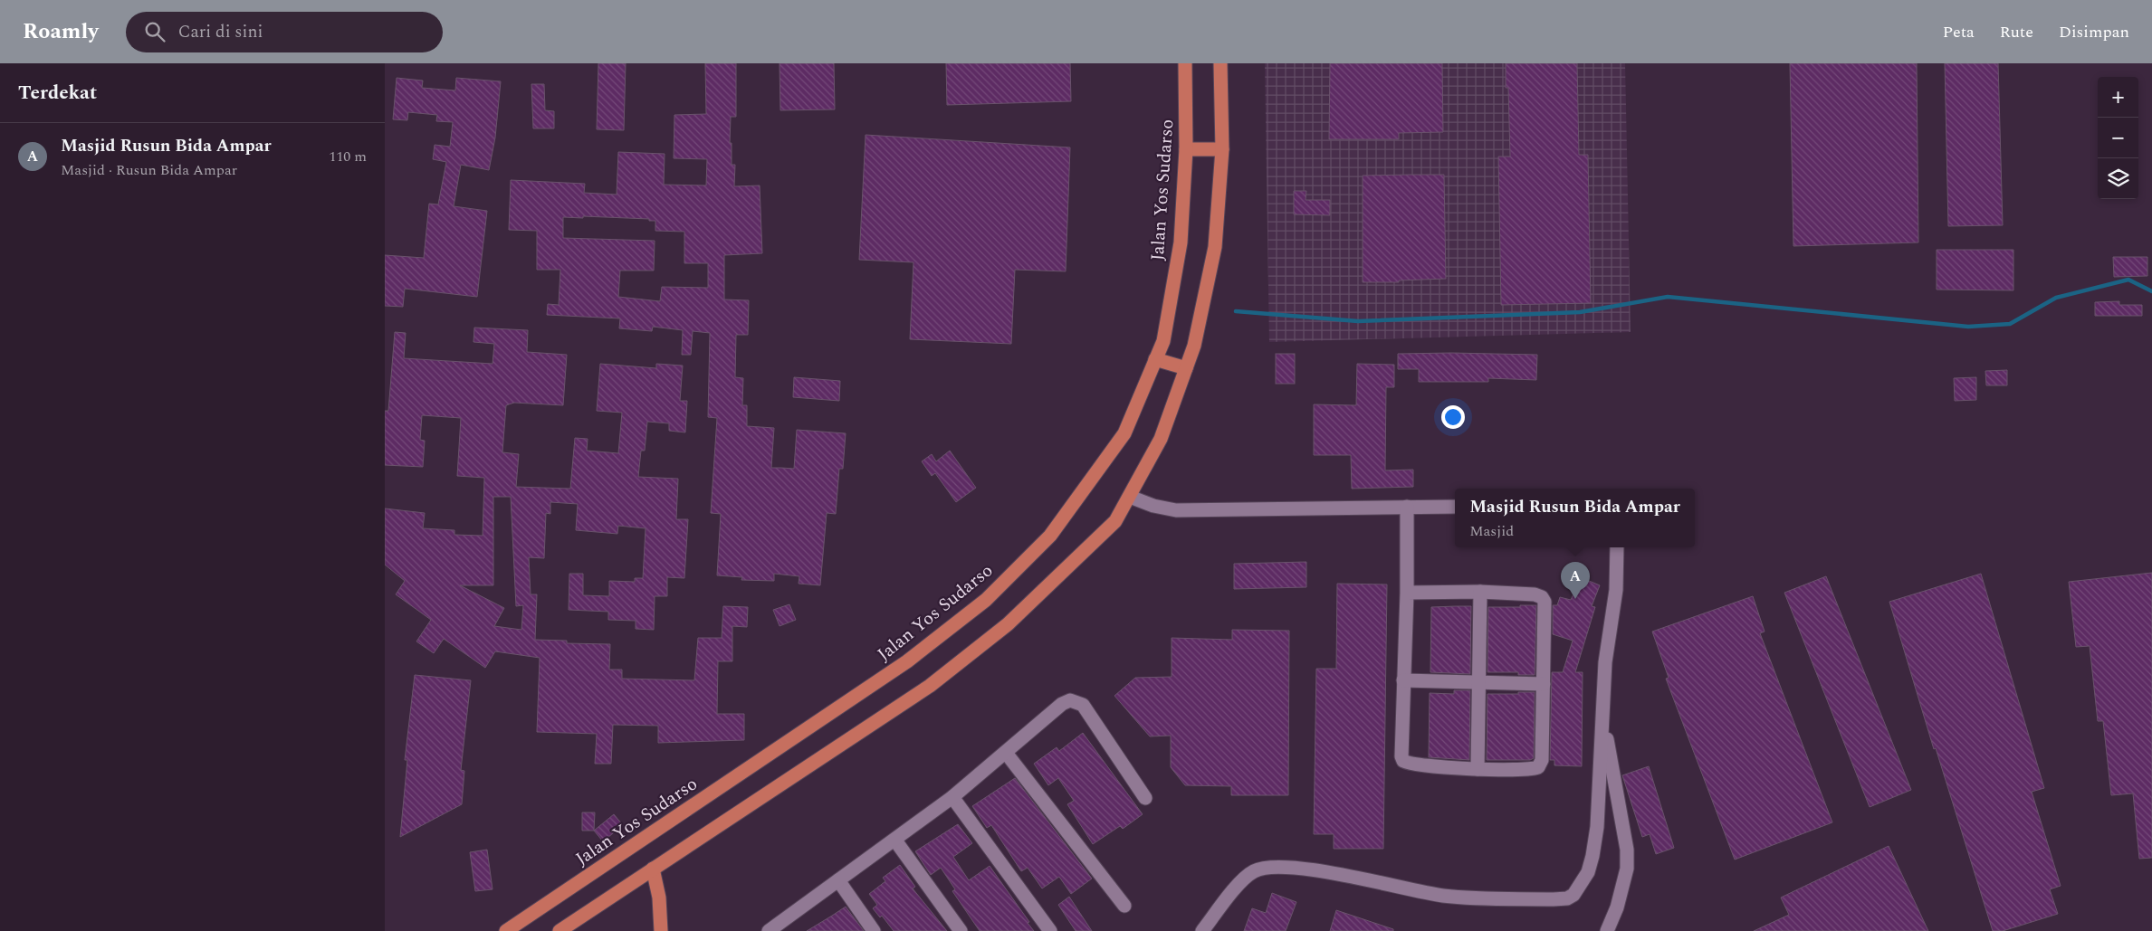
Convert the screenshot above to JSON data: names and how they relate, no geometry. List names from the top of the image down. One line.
{"streets":{"main road":["Jalan Yos Sudarso"]},"page":{"header":"Roamly","search":"Cari di sini","nav":["Peta","Rute","Disimpan"],"heading":"Terdekat","map_buttons":["+","−"],"list":[{"mark":"A","name":"Masjid Rusun Bida Ampar","note":"Masjid · Rusun Bida Ampar","value":"110 m"}],"popup":["Masjid Rusun Bida Ampar","Masjid"],"pins":"A"}}
